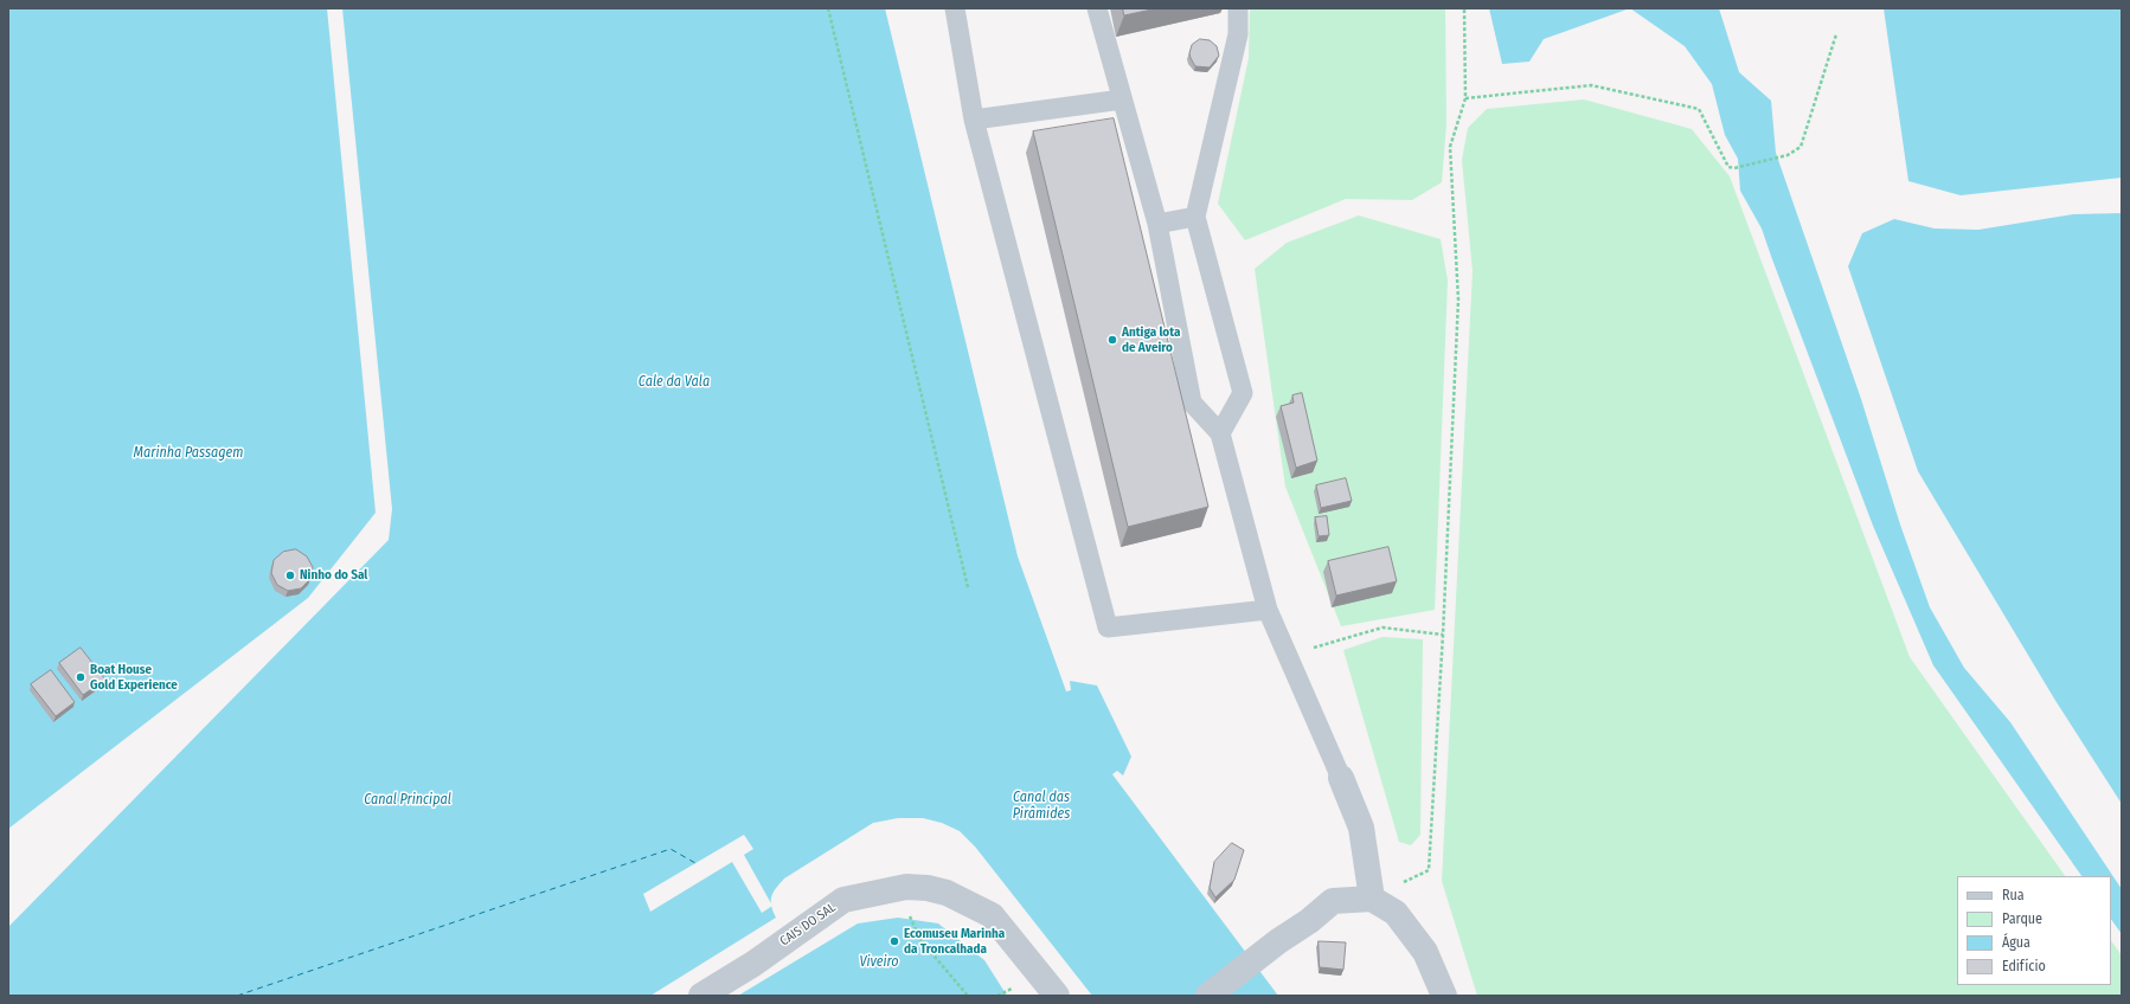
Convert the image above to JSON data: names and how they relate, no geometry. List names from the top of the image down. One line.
{"streets":{"street":["CAIS DO SAL"]},"water":["Cale da Vala","Marinha Passagem","Canal das Pirâmides","Canal Principal","Viveiro"],"places":["Antiga lota de Aveiro","Ninho do Sal","Boat House Gold Experience","Ecomuseu Marinha da Troncalhada"],"legend":["Rua","Parque","Água","Edifício"]}
